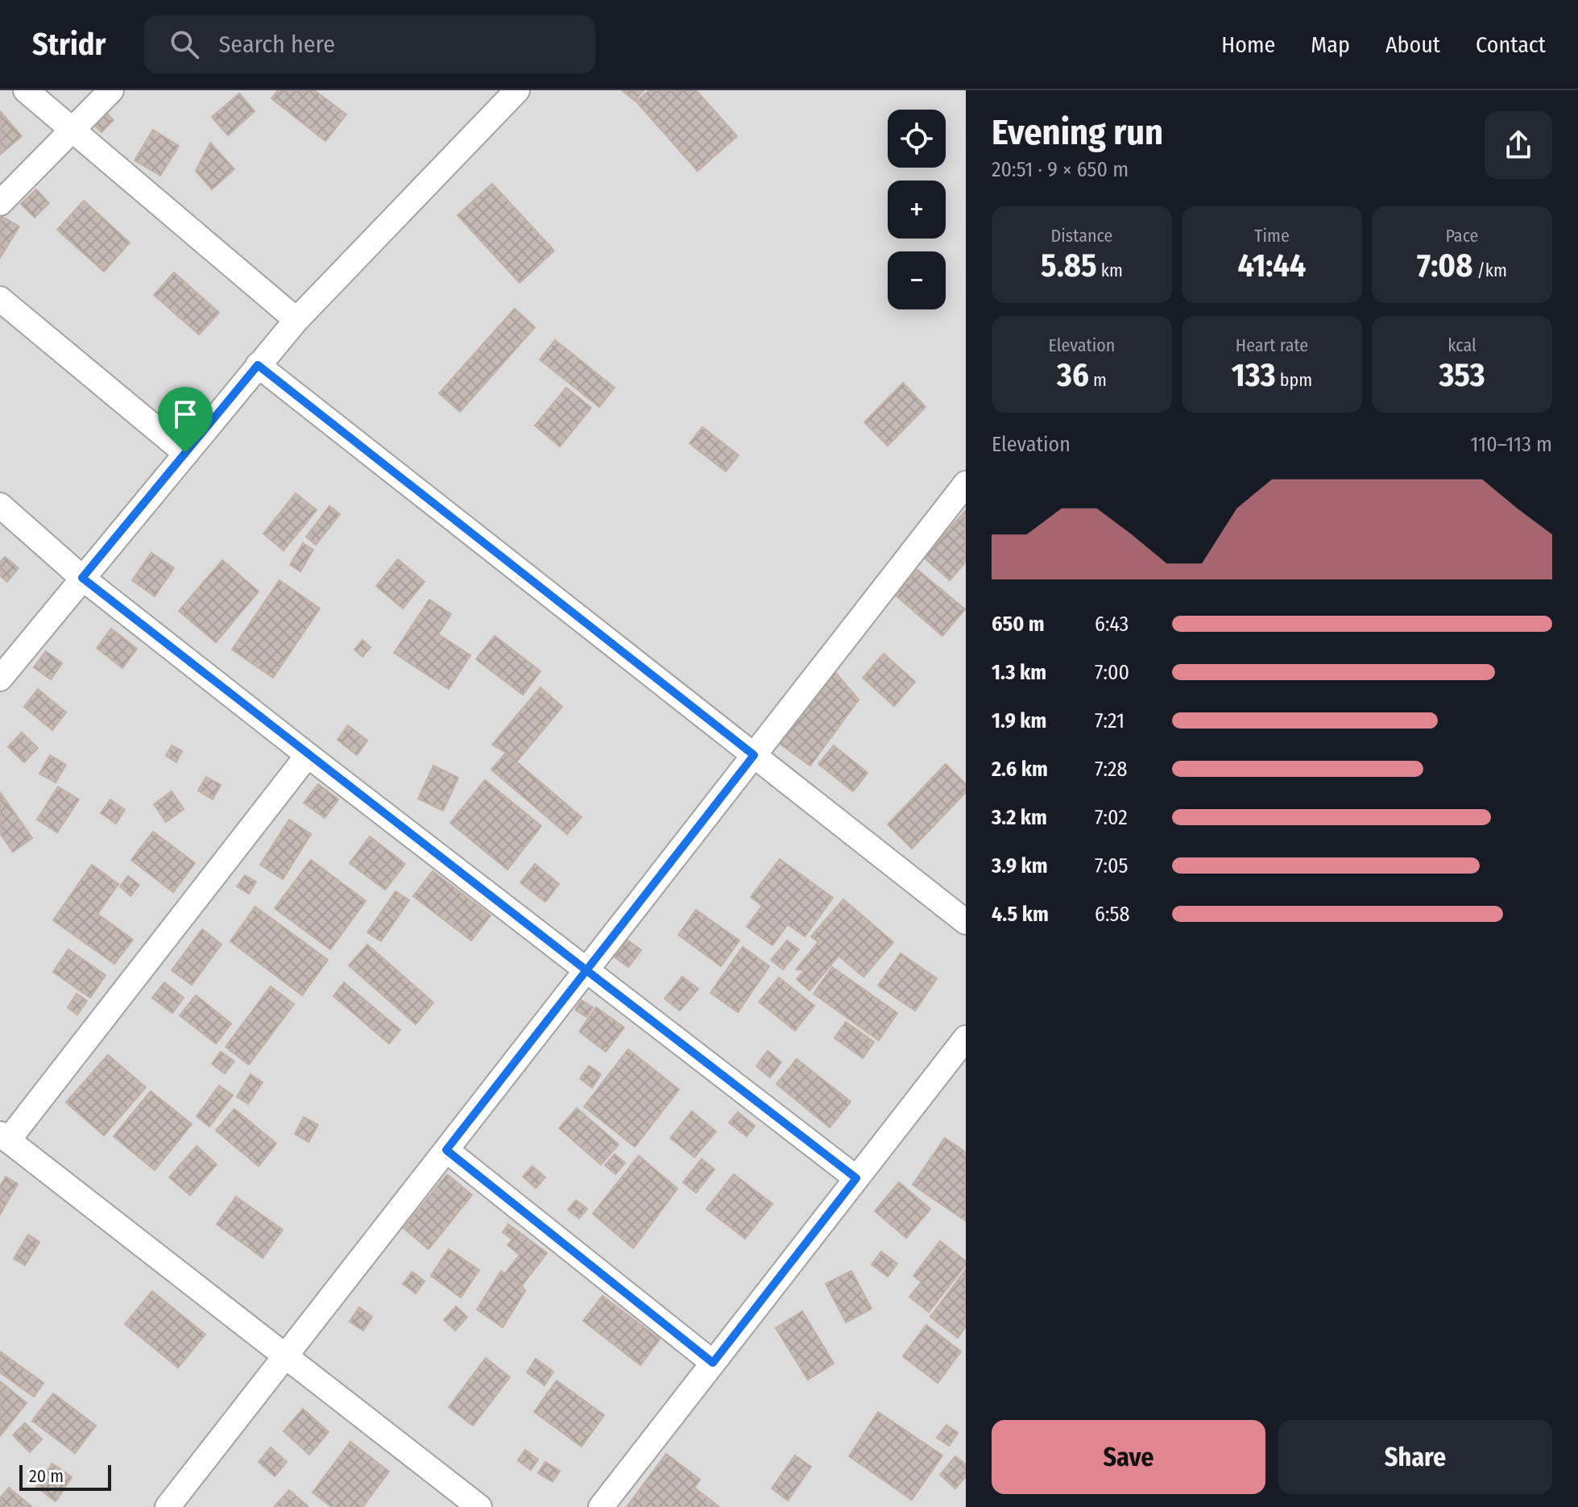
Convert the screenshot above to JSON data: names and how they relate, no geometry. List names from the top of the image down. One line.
{"scale_bar":"20 m","page":{"header":"Stridr","search":"Search here","nav":["Home","Map","About","Contact"],"heading":["Evening run","20:51 · 9 × 650 m"],"map_buttons":["+","−"],"stats":[["Distance","5.85 km"],["Time","41:44"],["Pace","7:08 /km"],["Elevation","36 m"],["Heart rate","133 bpm"],["kcal","353"]],"chart":["Elevation","110–113 m"],"list":[{"name":"650 m","note":"6:43"},{"name":"1.3 km","note":"7:00"},{"name":"1.9 km","note":"7:21"},{"name":"2.6 km","note":"7:28"},{"name":"3.2 km","note":"7:02"},{"name":"3.9 km","note":"7:05"},{"name":"4.5 km","note":"6:58"}],"buttons":["Save","Share"],"scale":"20 m"}}
